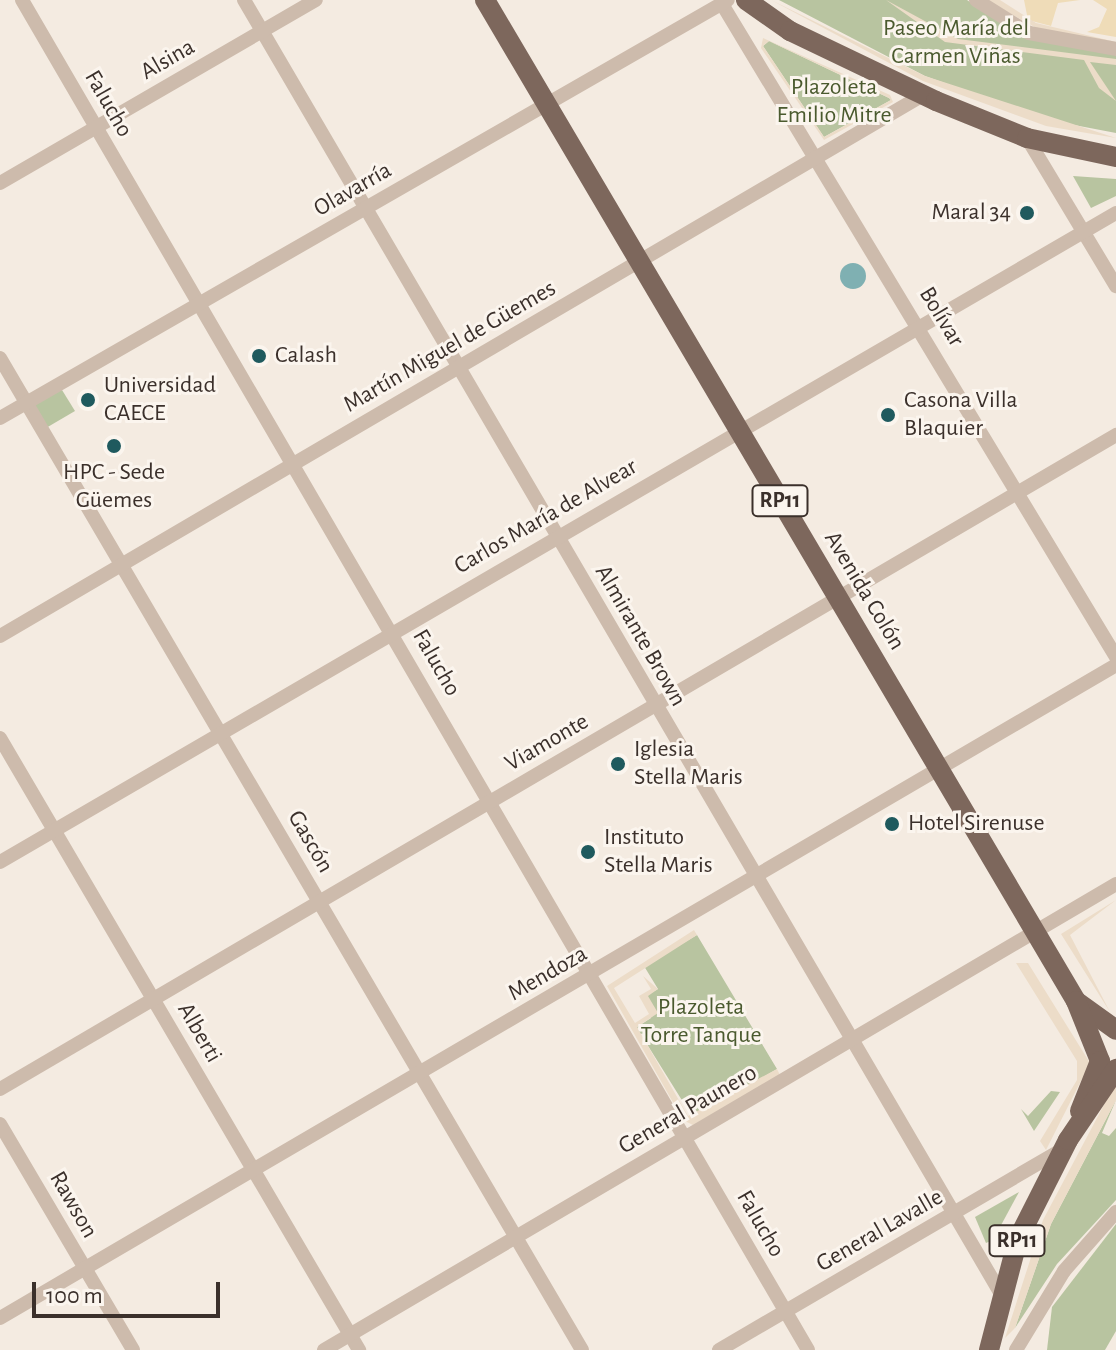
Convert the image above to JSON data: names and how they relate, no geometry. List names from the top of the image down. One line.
{"streets":{"main road":["RP11","Avenida Colón"],"street":["Alsina","Falucho","Olavarría","Bolívar","Martín Miguel de Güemes","Carlos María de Alvear","Almirante Brown","Viamonte","Gascón","Mendoza","Alberti","General Paunero","Rawson","General Lavalle"]},"crossings":[["Alsina","Falucho"],["Alsina","Almirante Brown"],["Falucho","Olavarría"],["Falucho","Martín Miguel de Güemes"],["Falucho","Carlos María de Alvear"],["Falucho","Viamonte"],["Falucho","Mendoza"],["Falucho","General Paunero"],["Falucho","General Lavalle"],["Olavarría","Bolívar"],["Olavarría","Avenida Colón"],["Olavarría","Almirante Brown"],["Olavarría","Gascón"],["Bolívar","Martín Miguel de Güemes"],["Bolívar","Carlos María de Alvear"],["Bolívar","Viamonte"],["Martín Miguel de Güemes","Avenida Colón"],["Martín Miguel de Güemes","Almirante Brown"],["Martín Miguel de Güemes","Gascón"],["RP11","Avenida Colón"],["RP11","Almirante Brown"],["RP11","General Lavalle"],["Carlos María de Alvear","Avenida Colón"],["Carlos María de Alvear","Almirante Brown"],["Carlos María de Alvear","Gascón"],["Carlos María de Alvear","Alberti"],["Avenida Colón","Viamonte"],["Avenida Colón","Mendoza"],["Avenida Colón","General Paunero"],["Almirante Brown","Viamonte"],["Almirante Brown","Mendoza"],["Almirante Brown","General Paunero"],["Almirante Brown","General Lavalle"],["Viamonte","Gascón"],["Viamonte","Alberti"],["Gascón","Mendoza"],["Gascón","General Paunero"],["Mendoza","Alberti"],["Mendoza","Rawson"],["Alberti","General Paunero"]],"parks":["Paseo María del Carmen Viñas","Plazoleta Emilio Mitre","Plazoleta Torre Tanque"],"places":["Maral 34","Calash","Universidad CAECE","Casona Villa Blaquier","HPC - Sede Güemes","Iglesia Stella Maris","Hotel Sirenuse","Instituto Stella Maris"],"scale_bar":"100 m"}
